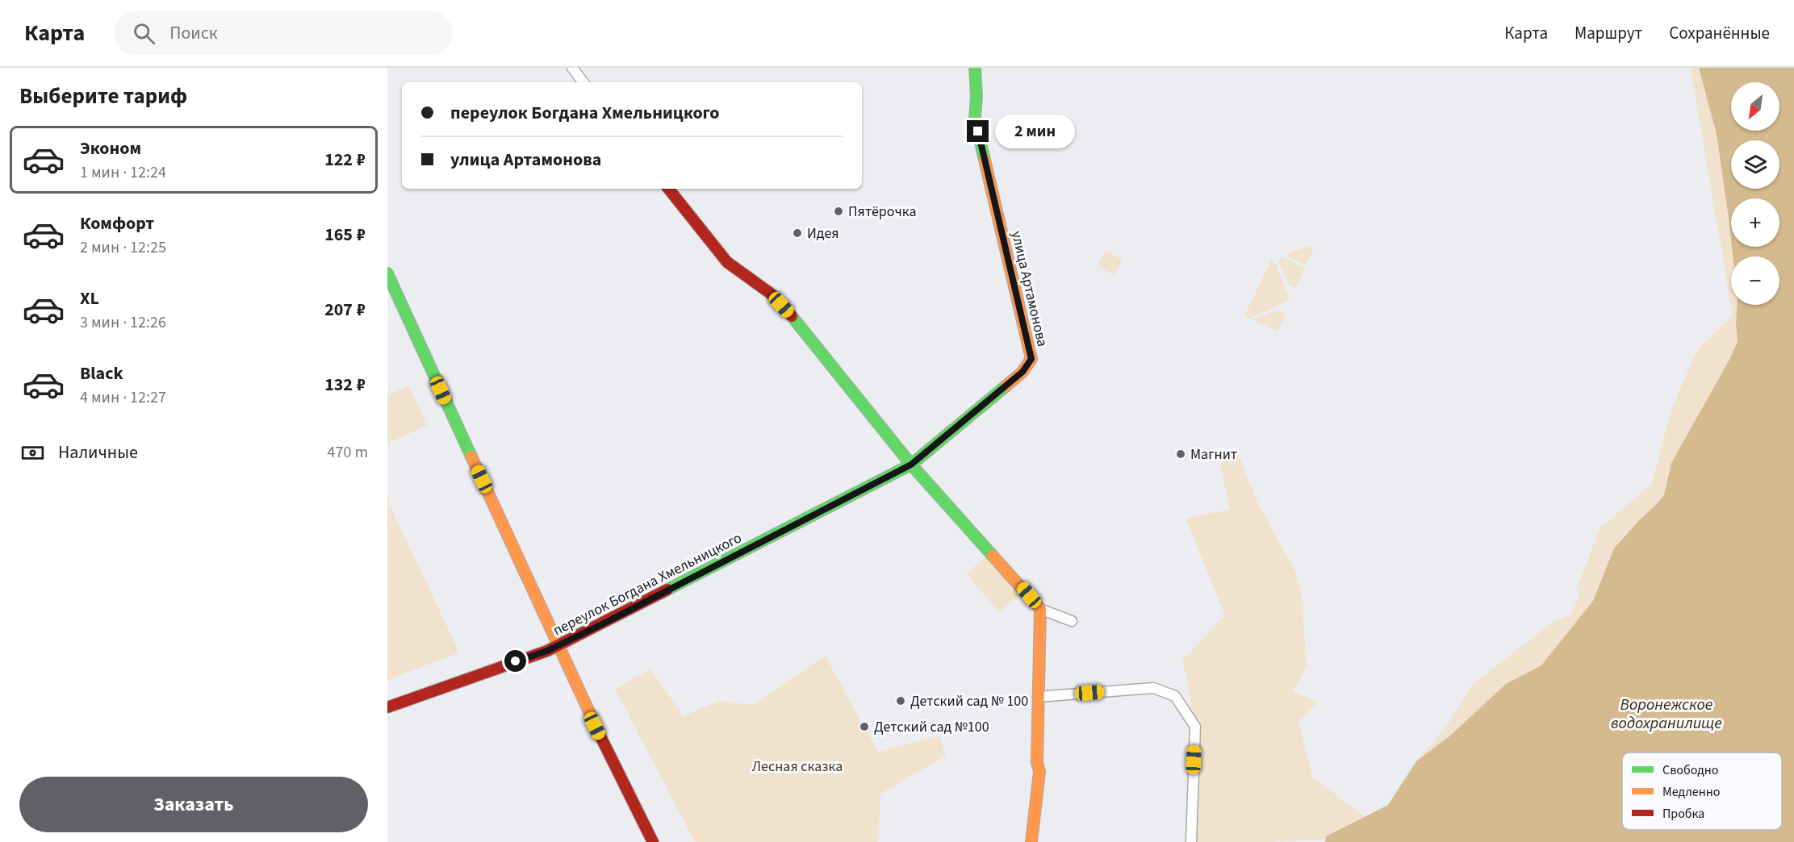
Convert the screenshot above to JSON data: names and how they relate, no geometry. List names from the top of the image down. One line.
{"streets":{"street":["улица Артамонова","переулок Богдана Хмельницкого"]},"crossings":[["улица Артамонова","переулок Богдана Хмельницкого"]],"water":["Воронежское водохранилище"],"parks":["Лесная сказка"],"places":["Пятёрочка","Идея","Магнит","Детский сад № 100","Детский сад №100"],"legend":["Свободно","Медленно","Пробка"],"north":"bottom left","page":{"header":"Карта","search":"Поиск","nav":["Карта","Маршрут","Сохранённые"],"heading":"Выберите тариф","map_buttons":["+","−"],"banner":["переулок Богдана Хмельницкого","улица Артамонова"],"bubble":"2 мин","list":[{"name":"Эконом","note":"1 мин · 12:24","value":"122 ₽"},{"name":"Комфорт","note":"2 мин · 12:25","value":"165 ₽"},{"name":"XL","note":"3 мин · 12:26","value":"207 ₽"},{"name":"Black","note":"4 мин · 12:27","value":"132 ₽"}],"pay":["Наличные","470 m"],"buttons":"Заказать"}}
